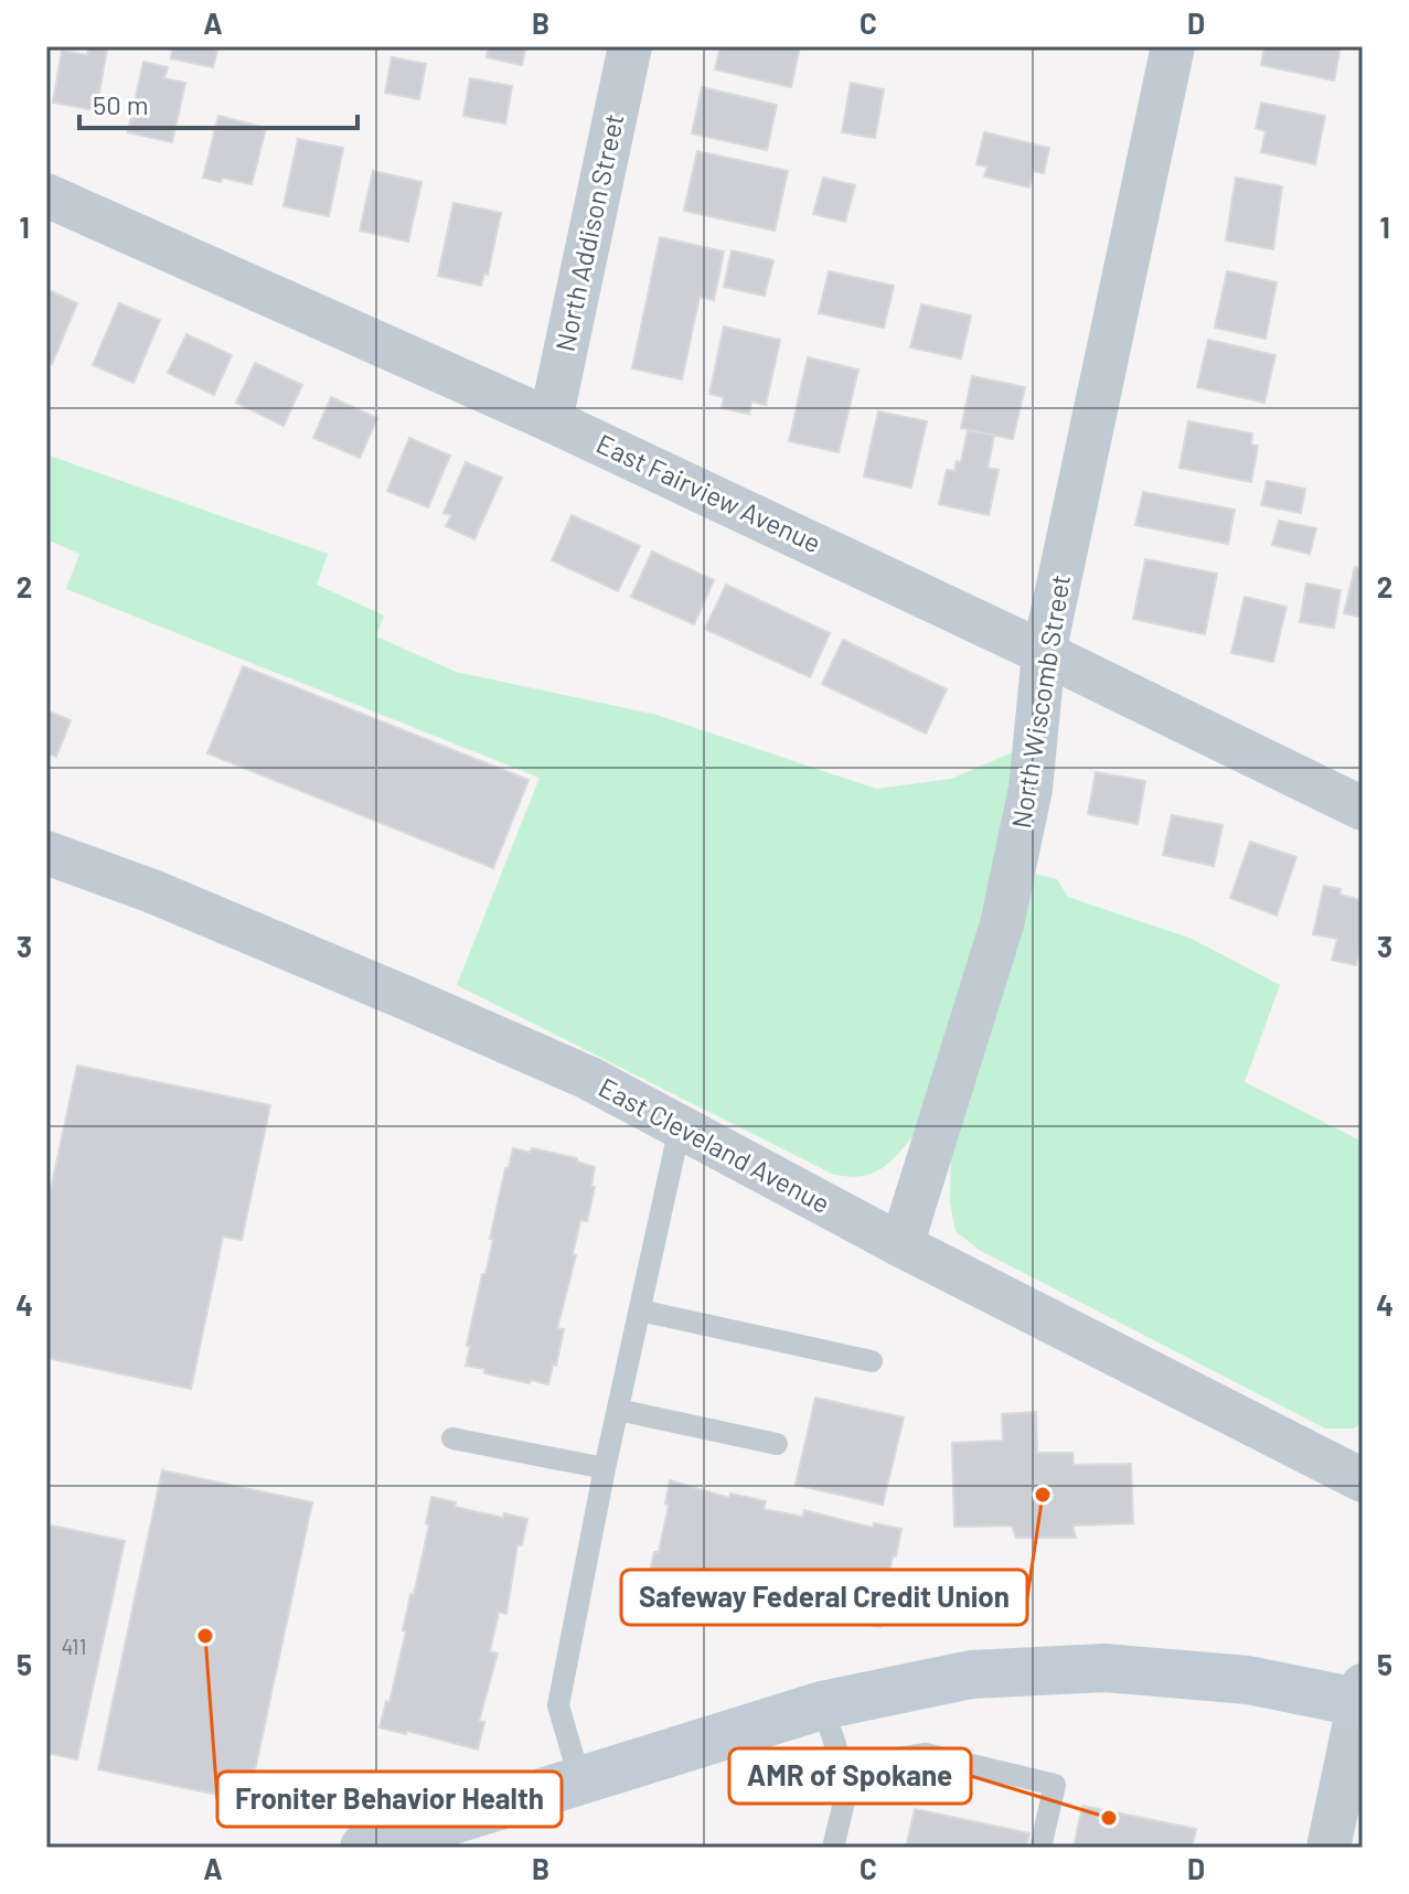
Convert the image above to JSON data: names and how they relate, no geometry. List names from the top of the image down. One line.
{"streets":{"street":["North Addison Street","East Fairview Avenue","North Wiscomb Street","East Cleveland Avenue"]},"crossings":[["North Addison Street","East Fairview Avenue"],["East Fairview Avenue","North Wiscomb Street"],["North Wiscomb Street","East Cleveland Avenue"]],"places":["Safeway Federal Credit Union","Froniter Behavior Health","AMR of Spokane"],"house_numbers":["411"],"scale_bar":"50 m","grid":{"columns":["A","B","C","D"],"rows":["1","2","3","4","5"]}}
